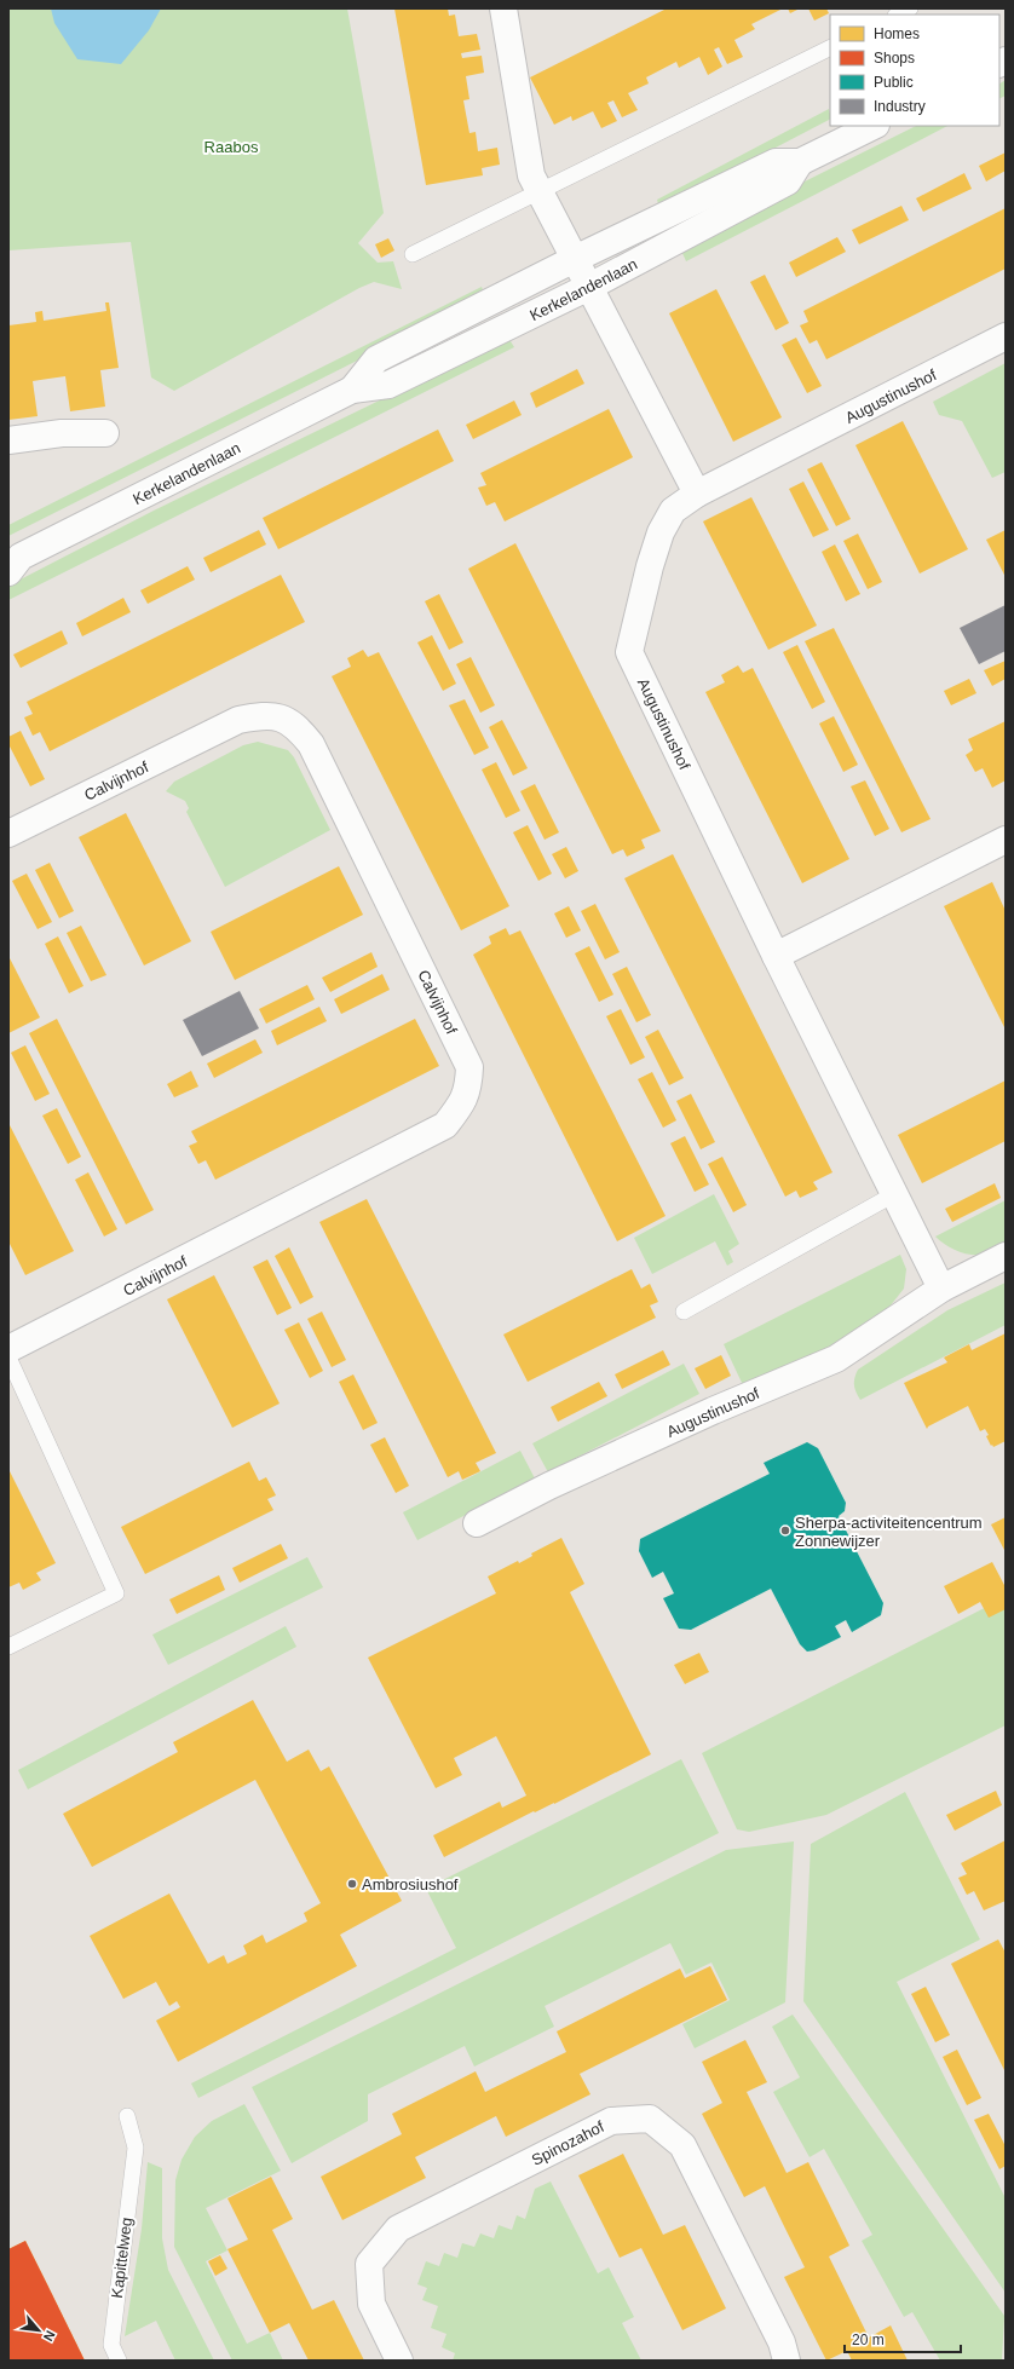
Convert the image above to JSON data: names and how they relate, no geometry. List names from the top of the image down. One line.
{"streets":{"street":["Kerkelandenlaan","Augustinushof","Calvijnhof","Spinozahof"],"lane":["Kapittelweg"]},"parks":["Raabos"],"places":["Sherpa-activiteitencentrum Zonnewijzer","Ambrosiushof"],"legend":["Homes","Shops","Public","Industry"],"scale_bar":"20 m","north":"bottom right"}
